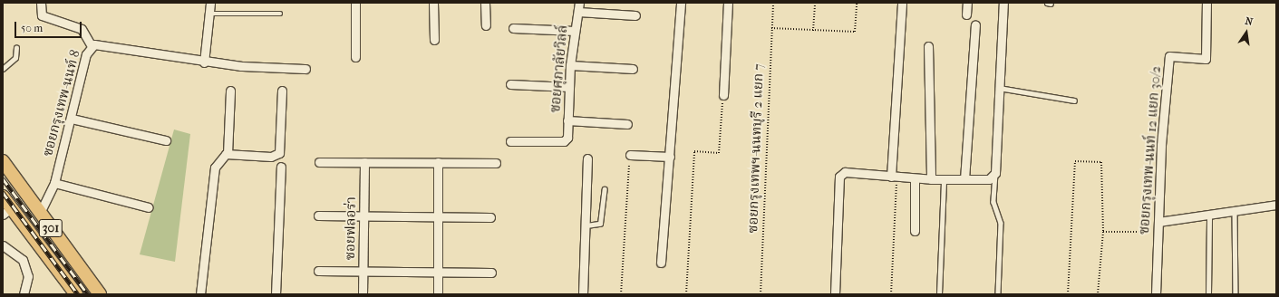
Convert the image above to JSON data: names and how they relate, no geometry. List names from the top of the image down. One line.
{"streets":{"main road":["301"],"street":["ซอยศุภาลัยวิลล์","ซอยกรุงเทพ-นนท์ 8","ซอยกรุงเทพ-นนท์ 12 แยก 30/2","ซอยฟลอร่า"],"path":["ซอยกรุงเทพฯ-นนทบุรี 2 แยก 7"]},"crossings":[["ซอยกรุงเทพ-นนท์ 8","301"]],"scale_bar":"50 m","north":"top"}
